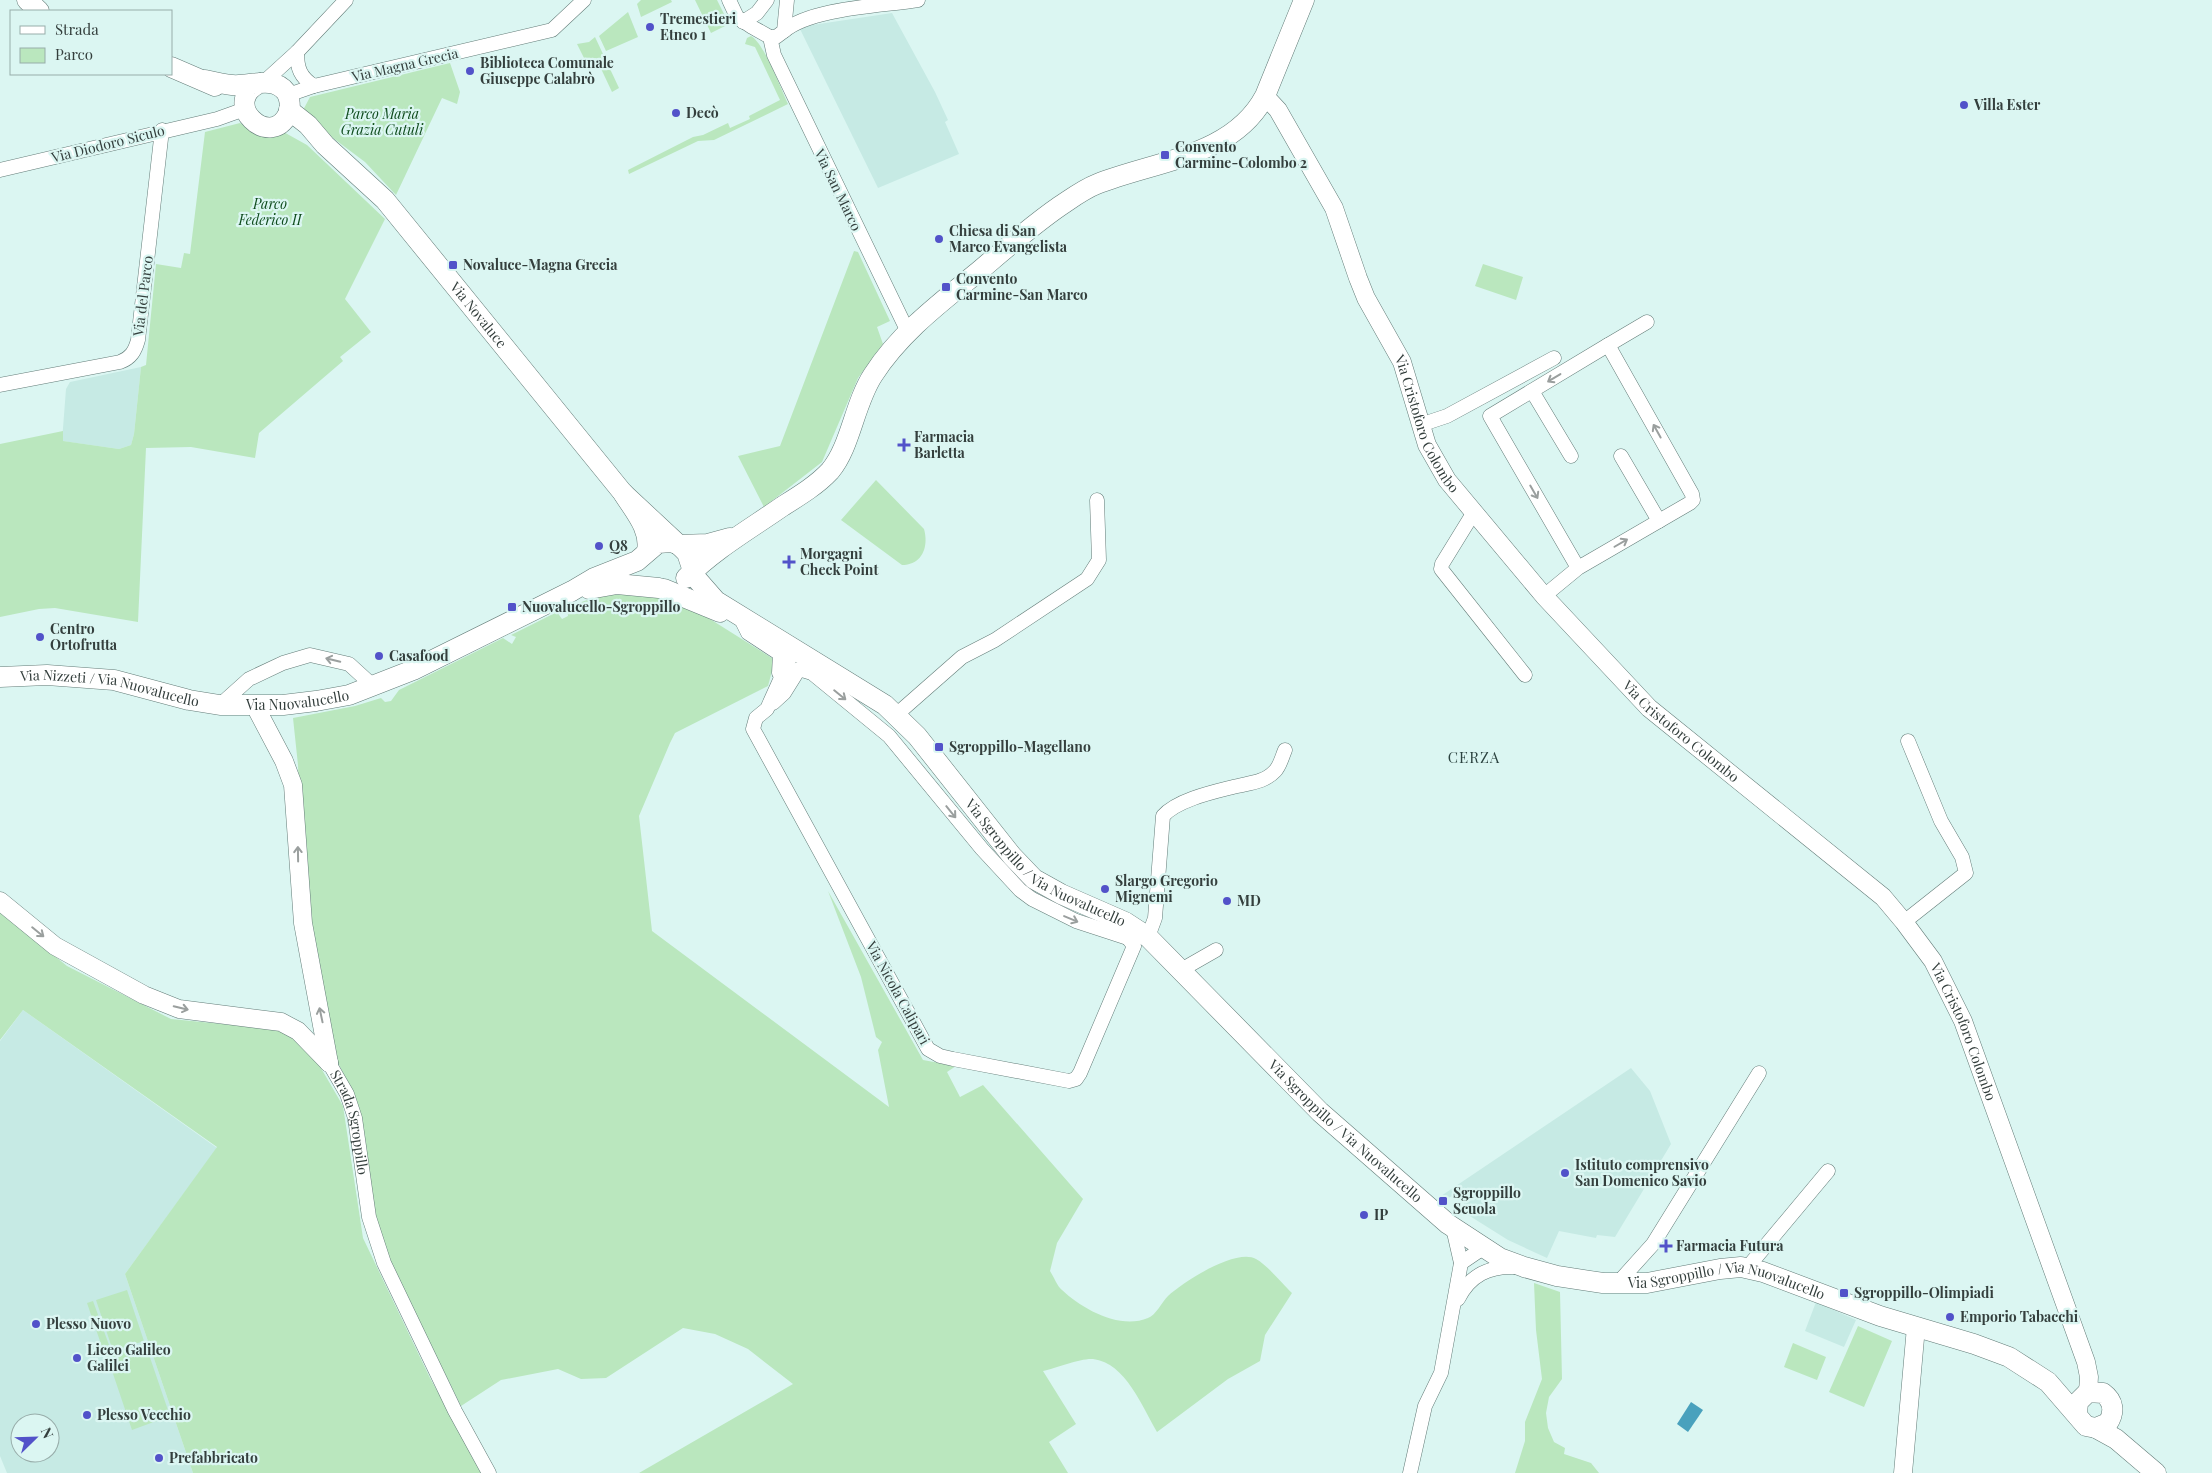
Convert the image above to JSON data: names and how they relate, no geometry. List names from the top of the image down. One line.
{"streets":{"main road":["Via Novaluce","Via Nizzeti / Via Nuovalucello","Via Nuovalucello","Via Sgroppillo / Via Nuovalucello"],"street":["Via Magna Grecia","Via Diodoro Siculo","Via San Marco","Via del Parco","Via Cristoforo Colombo","Via Nicola Calipari","Strada Sgroppillo"]},"crossings":[["Via Magna Grecia","Via Novaluce"],["Via Diodoro Siculo","Via del Parco"],["Via Nizzeti / Via Nuovalucello","Via Nuovalucello"],["Via Sgroppillo / Via Nuovalucello","Via Nicola Calipari"]],"one_way":["Strada Sgroppillo"],"districts":["CERZA"],"parks":["Parco Maria Grazia Cutuli","Parco Federico II"],"places":{"other":["Tremestieri Etneo 1","Biblioteca Comunale Giuseppe Calabrò","Villa Ester","Decò","Chiesa di San Marco Evangelista","Q8","Centro Ortofrutta","Casafood","Slargo Gregorio Mignemi","MD","Istituto comprensivo San Domenico Savio","IP","Emporio Tabacchi","Plesso Nuovo","Liceo Galileo Galilei","Plesso Vecchio","Prefabbricato"],"transit":["Convento Carmine-Colombo 2","Novaluce-Magna Grecia","Convento Carmine-San Marco","Nuovalucello-Sgroppillo","Sgroppillo-Magellano","Sgroppillo Scuola","Sgroppillo-Olimpiadi"],"health":["Farmacia Barletta","Morgagni Check Point","Farmacia Futura"]},"legend":["Strada","Parco"],"north":"top right"}
